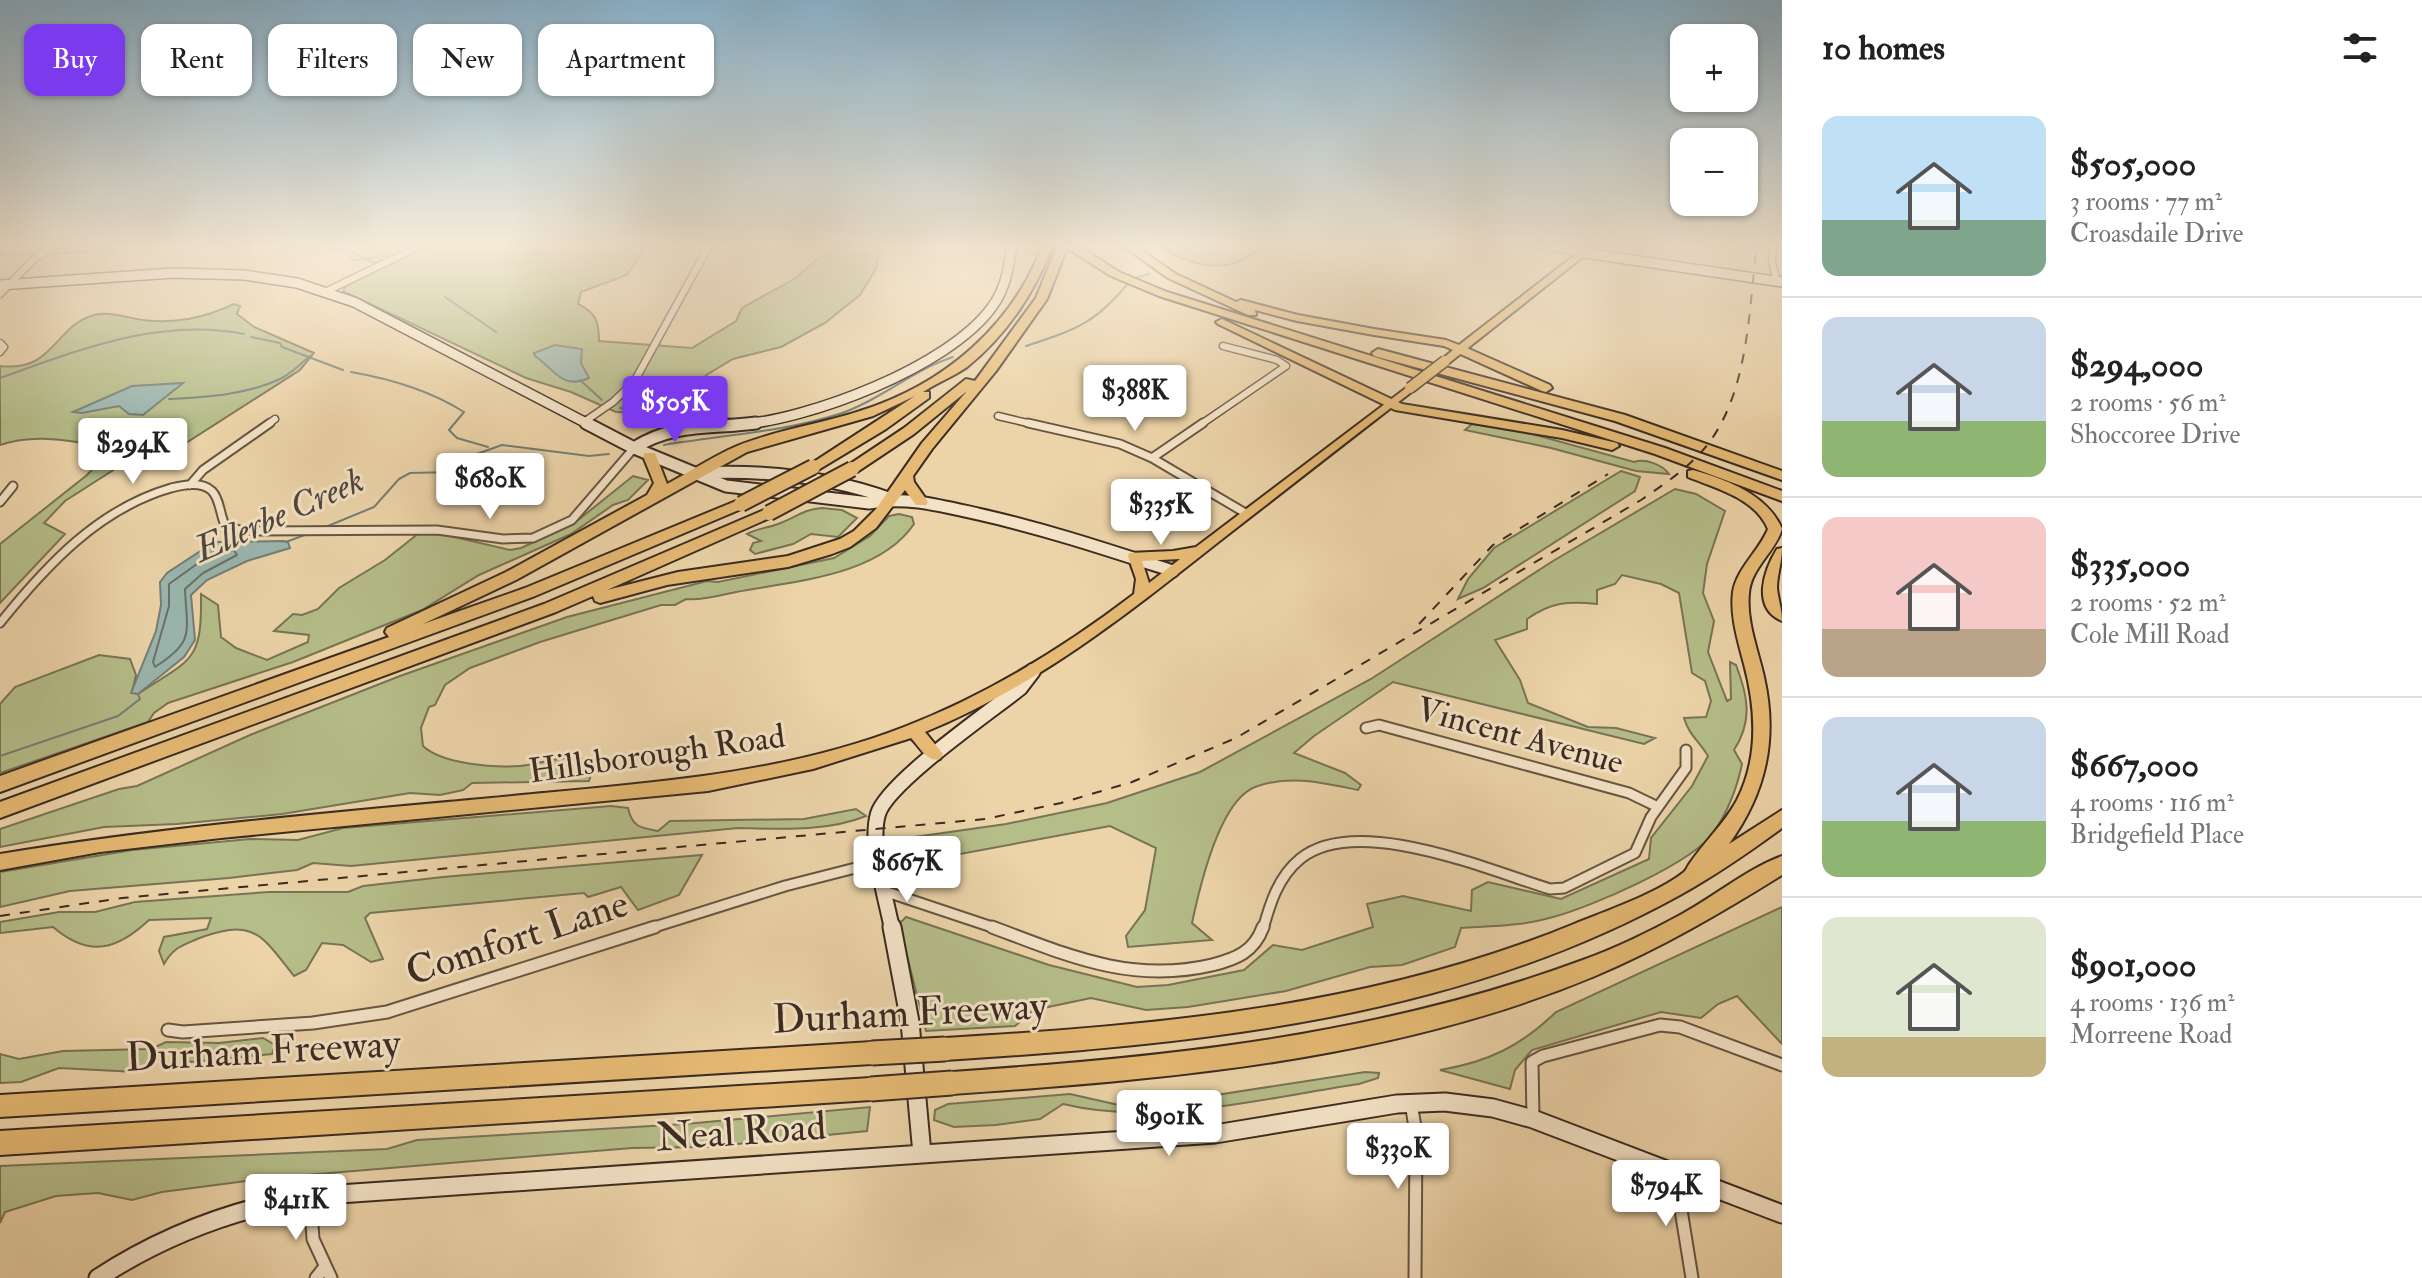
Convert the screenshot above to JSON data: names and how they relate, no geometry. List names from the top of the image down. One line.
{"streets":{"highway":["Durham Freeway"],"main road":["Hillsborough Road"],"street":["Vincent Avenue","Comfort Lane","Neal Road"]},"water":["Ellerbe Creek"],"page":{"heading":"10 homes","map_buttons":["+","−"],"chip":["Buy","Rent","Filters","New","Apartment"],"list":[{"name":"$505,000","note":"3 rooms · 77 m² · Croasdaile Drive"},{"name":"$294,000","note":"2 rooms · 56 m² · Shoccoree Drive"},{"name":"$335,000","note":"2 rooms · 52 m² · Cole Mill Road"},{"name":"$667,000","note":"4 rooms · 116 m² · Bridgefield Place"},{"name":"$901,000","note":"4 rooms · 136 m² · Morreene Road"}],"price":["$388K","$505K","$294K","$680K","$335K","$667K","$901K","$330K","$794K","$411K"]}}
